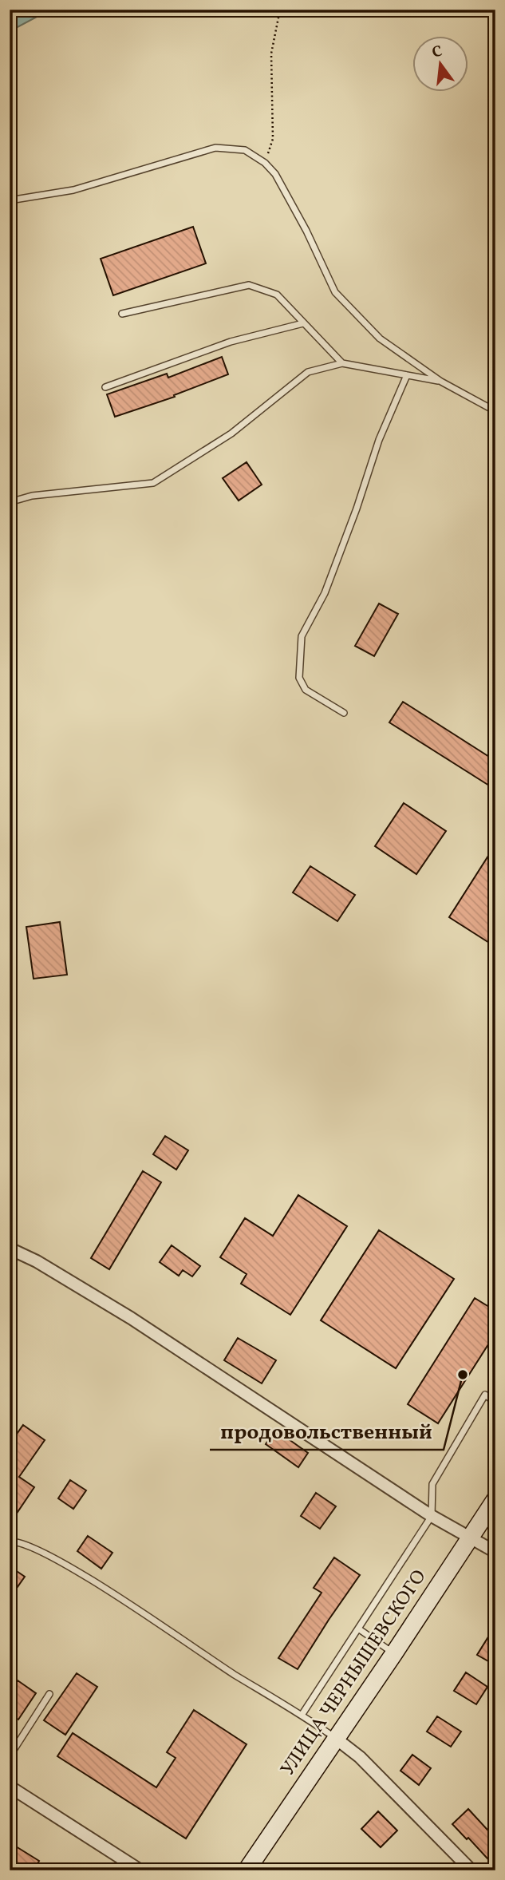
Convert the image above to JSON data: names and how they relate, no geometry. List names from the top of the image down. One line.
{"streets":{"main road":["УЛИЦА ЧЕРНЫШЕВСКОГО"]},"places":["продовольственный"],"north":"top"}
